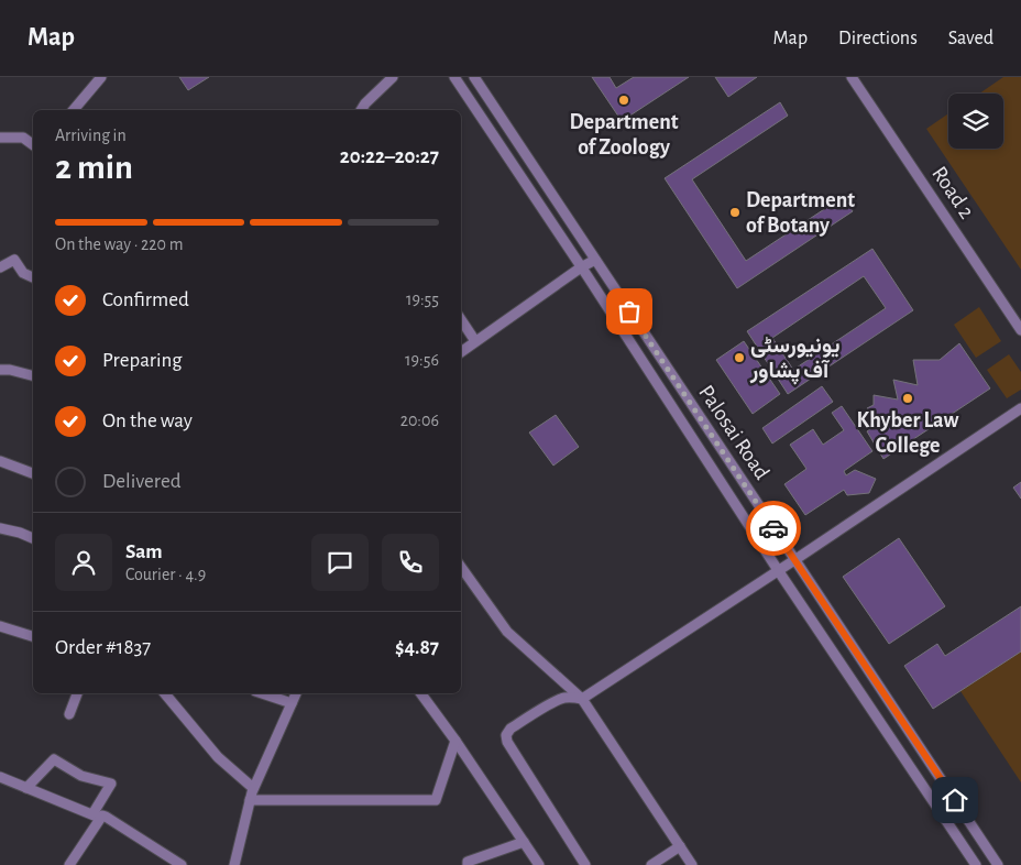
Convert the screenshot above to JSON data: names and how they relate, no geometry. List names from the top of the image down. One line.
{"streets":{"street":["Road 2","Palosai Road"]},"places":["Department of Zoology","Department of Botany","یونیورسٹی آف پشاور","Khyber Law College"],"page":{"header":"Map","nav":["Map","Directions","Saved"],"heading":["2 min","Arriving in","20:22–20:27"],"panel":["Sam","Courier · 4.9","Order #1837","$4.87"],"bar":"On the way · 220 m","list":[["Confirmed","19:55"],["Preparing","19:56"],["On the way","20:06"],"Delivered"]}}
